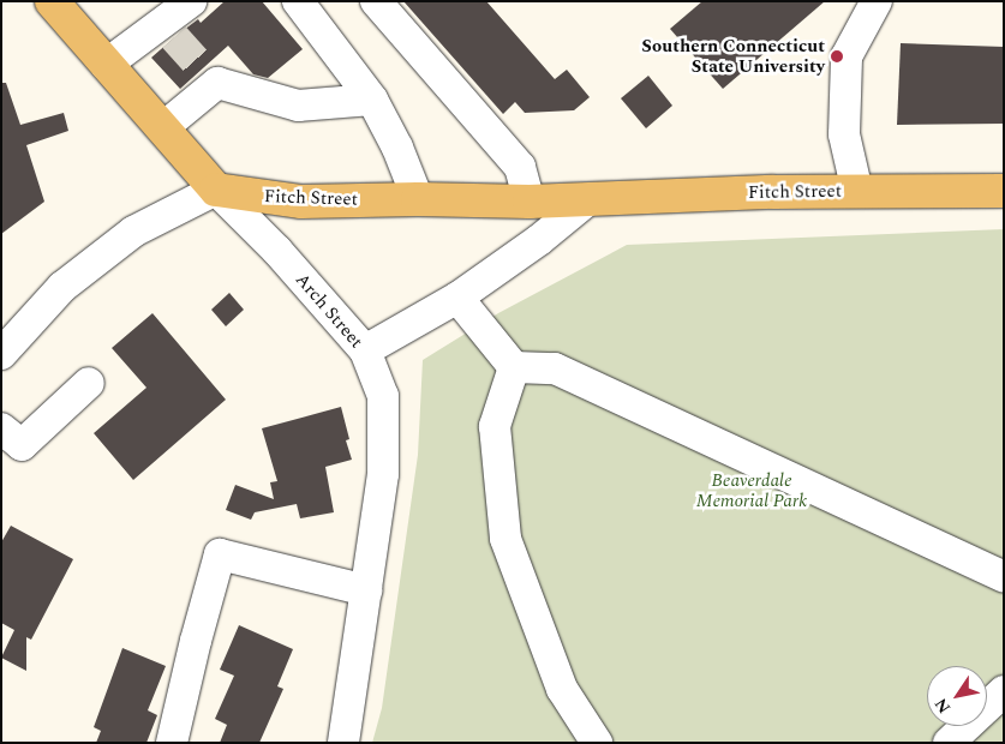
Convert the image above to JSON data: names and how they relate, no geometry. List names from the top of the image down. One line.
{"streets":{"main road":["Fitch Street","Arch Street"]},"crossings":[["Fitch Street","Arch Street"]],"parks":["Beaverdale Memorial Park"],"places":["Southern Connecticut State University"],"north":"bottom left"}
